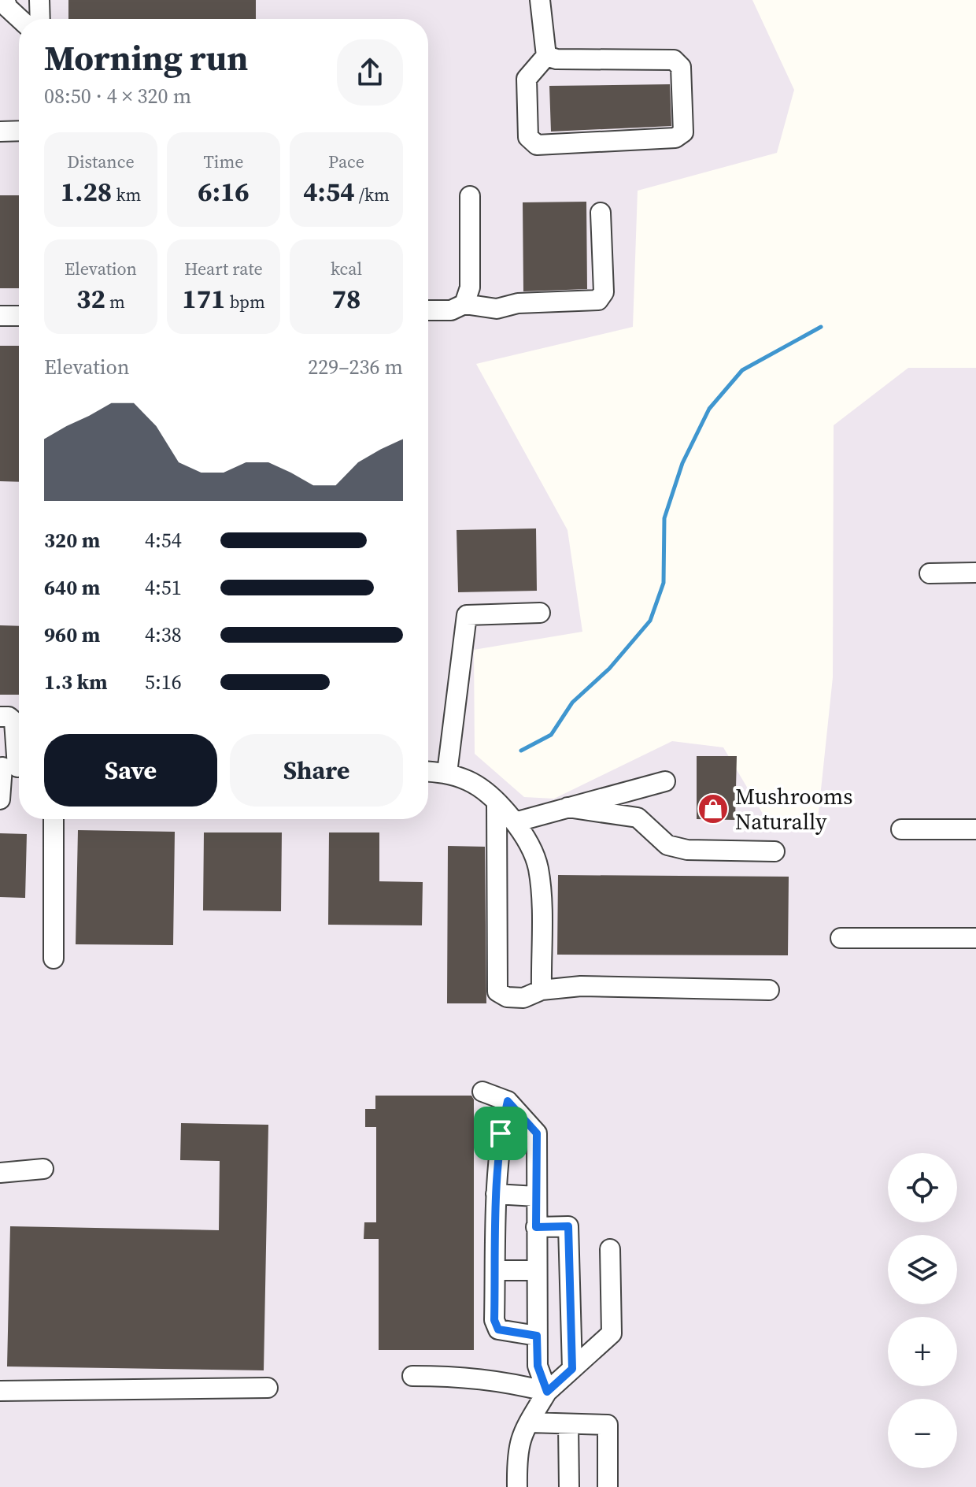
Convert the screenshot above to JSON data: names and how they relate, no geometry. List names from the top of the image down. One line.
{"places":{"shop":["Mushrooms Naturally"]},"page":{"heading":["Morning run","08:50 · 4 × 320 m"],"stats":[["Distance","1.28 km"],["Time","6:16"],["Pace","4:54 /km"],["Elevation","32 m"],["Heart rate","171 bpm"],["kcal","78"]],"chart":["Elevation","229–236 m"],"list":[{"name":"320 m","note":"4:54"},{"name":"640 m","note":"4:51"},{"name":"960 m","note":"4:38"},{"name":"1.3 km","note":"5:16"}],"buttons":["Save","Share"],"map_buttons":["+","−"]}}
